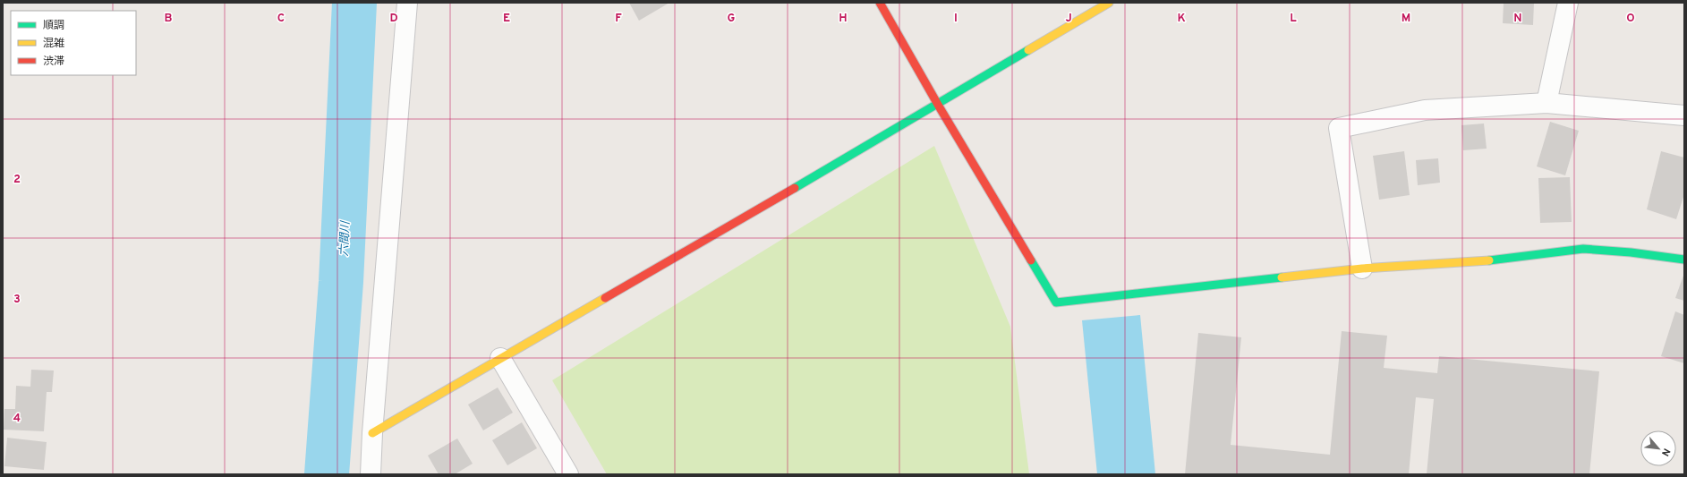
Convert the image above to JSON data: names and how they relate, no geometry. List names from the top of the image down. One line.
{"water":["六間川"],"legend":["順調","混雑","渋滞"],"north":"bottom right","grid":{"columns":["B","C","D","E","F","G","H","I","J","K","L","M","N","O"],"rows":["2","3","4"]}}
